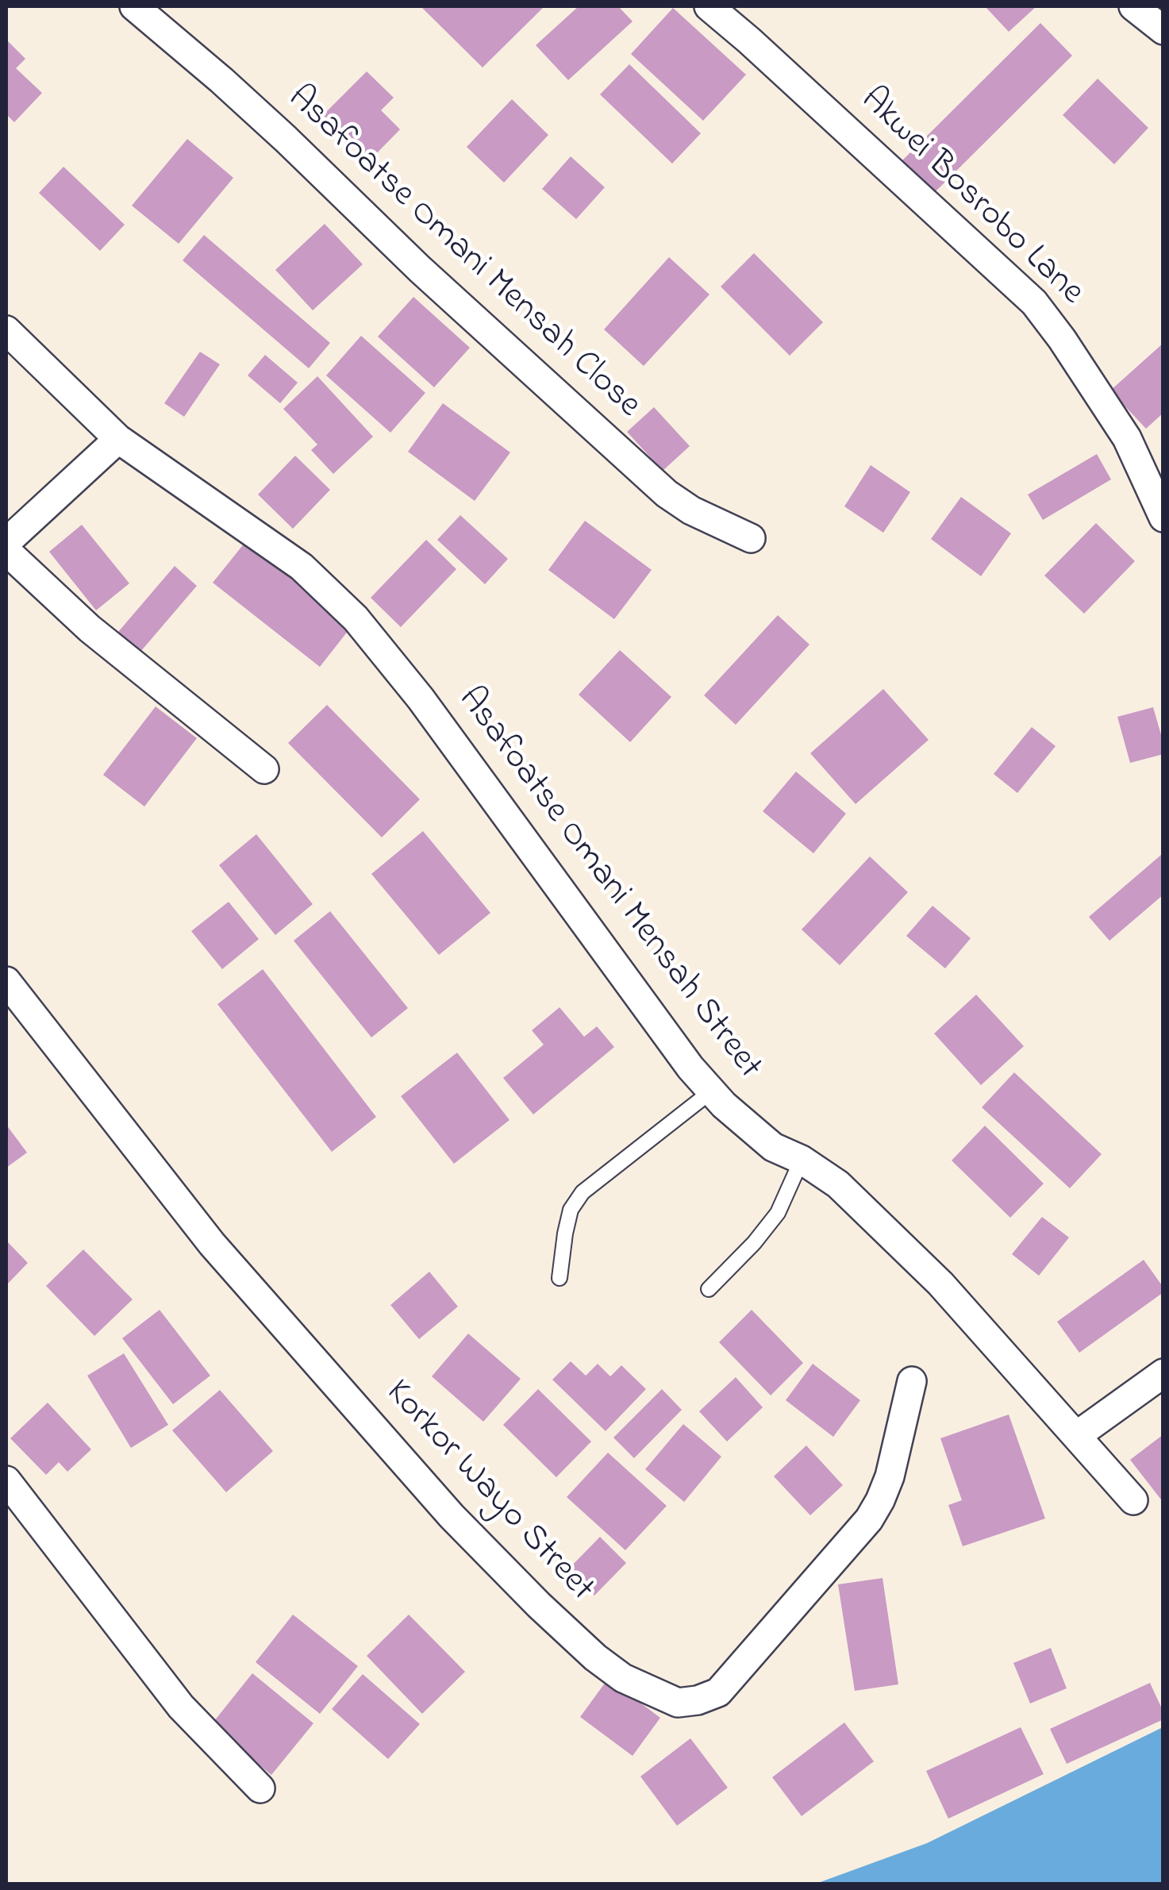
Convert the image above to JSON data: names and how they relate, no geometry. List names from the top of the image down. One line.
{"streets":{"street":["Akwei Bosrobo Lane","Asafoatse Omani Mensah Close","Asafoatse Omani Mensah Street","Korkor Wayo Street"]}}
